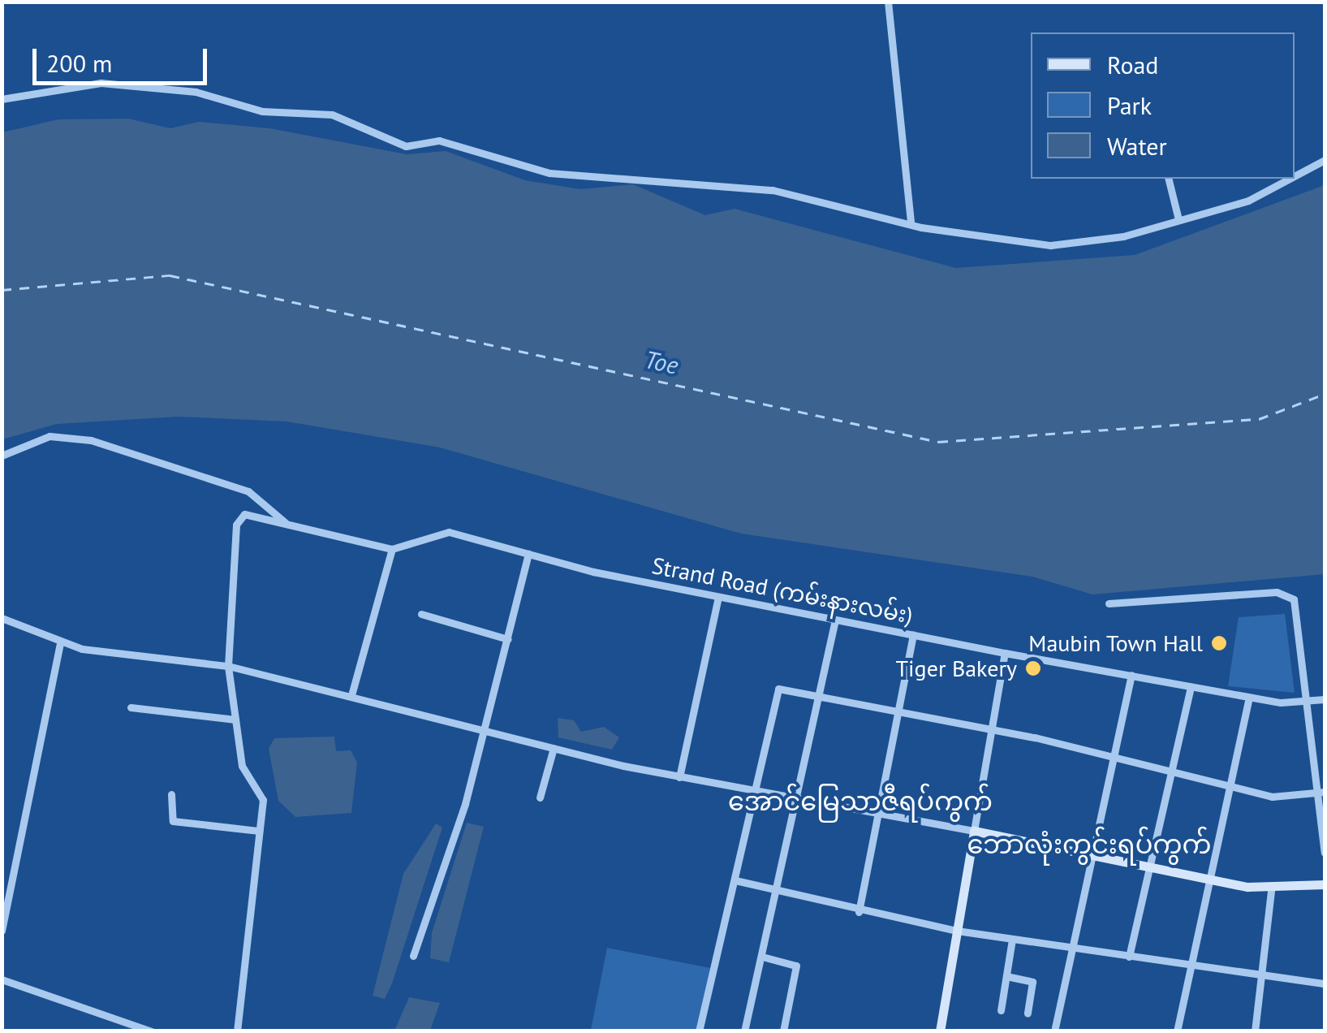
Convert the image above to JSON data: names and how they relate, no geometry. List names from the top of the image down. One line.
{"streets":{"street":["Strand Road (ကမ်းနားလမ်း)"]},"districts":["အောင်မြေသာဇီရပ်ကွက်","ဘောလုံးကွင်းရပ်ကွက်"],"water":["Toe"],"places":["Maubin Town Hall","Tiger Bakery"],"legend":["Road","Park","Water"],"scale_bar":"200 m"}
